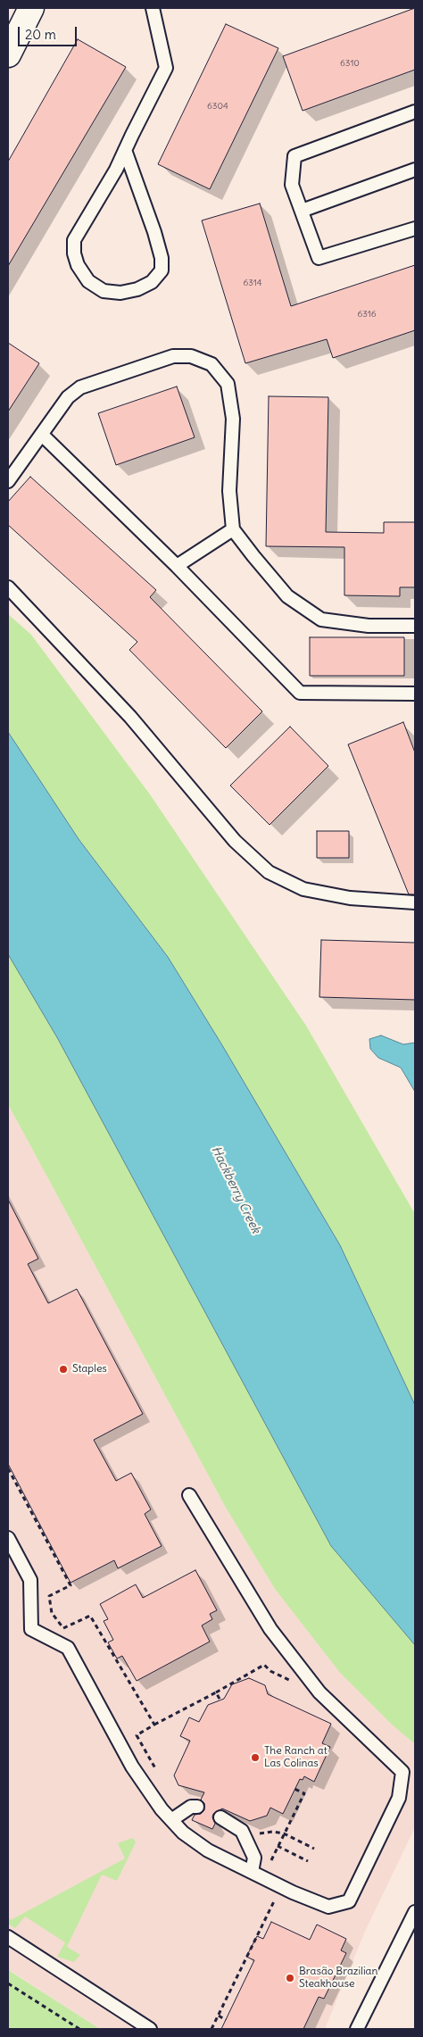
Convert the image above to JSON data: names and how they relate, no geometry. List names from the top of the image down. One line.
{"water":["Hackberry Creek"],"places":["Staples","The Ranch at Las Colinas","Brasão Brazilian Steakhouse"],"house_numbers":["6310","6304","6314","6316"],"scale_bar":"20 m"}
